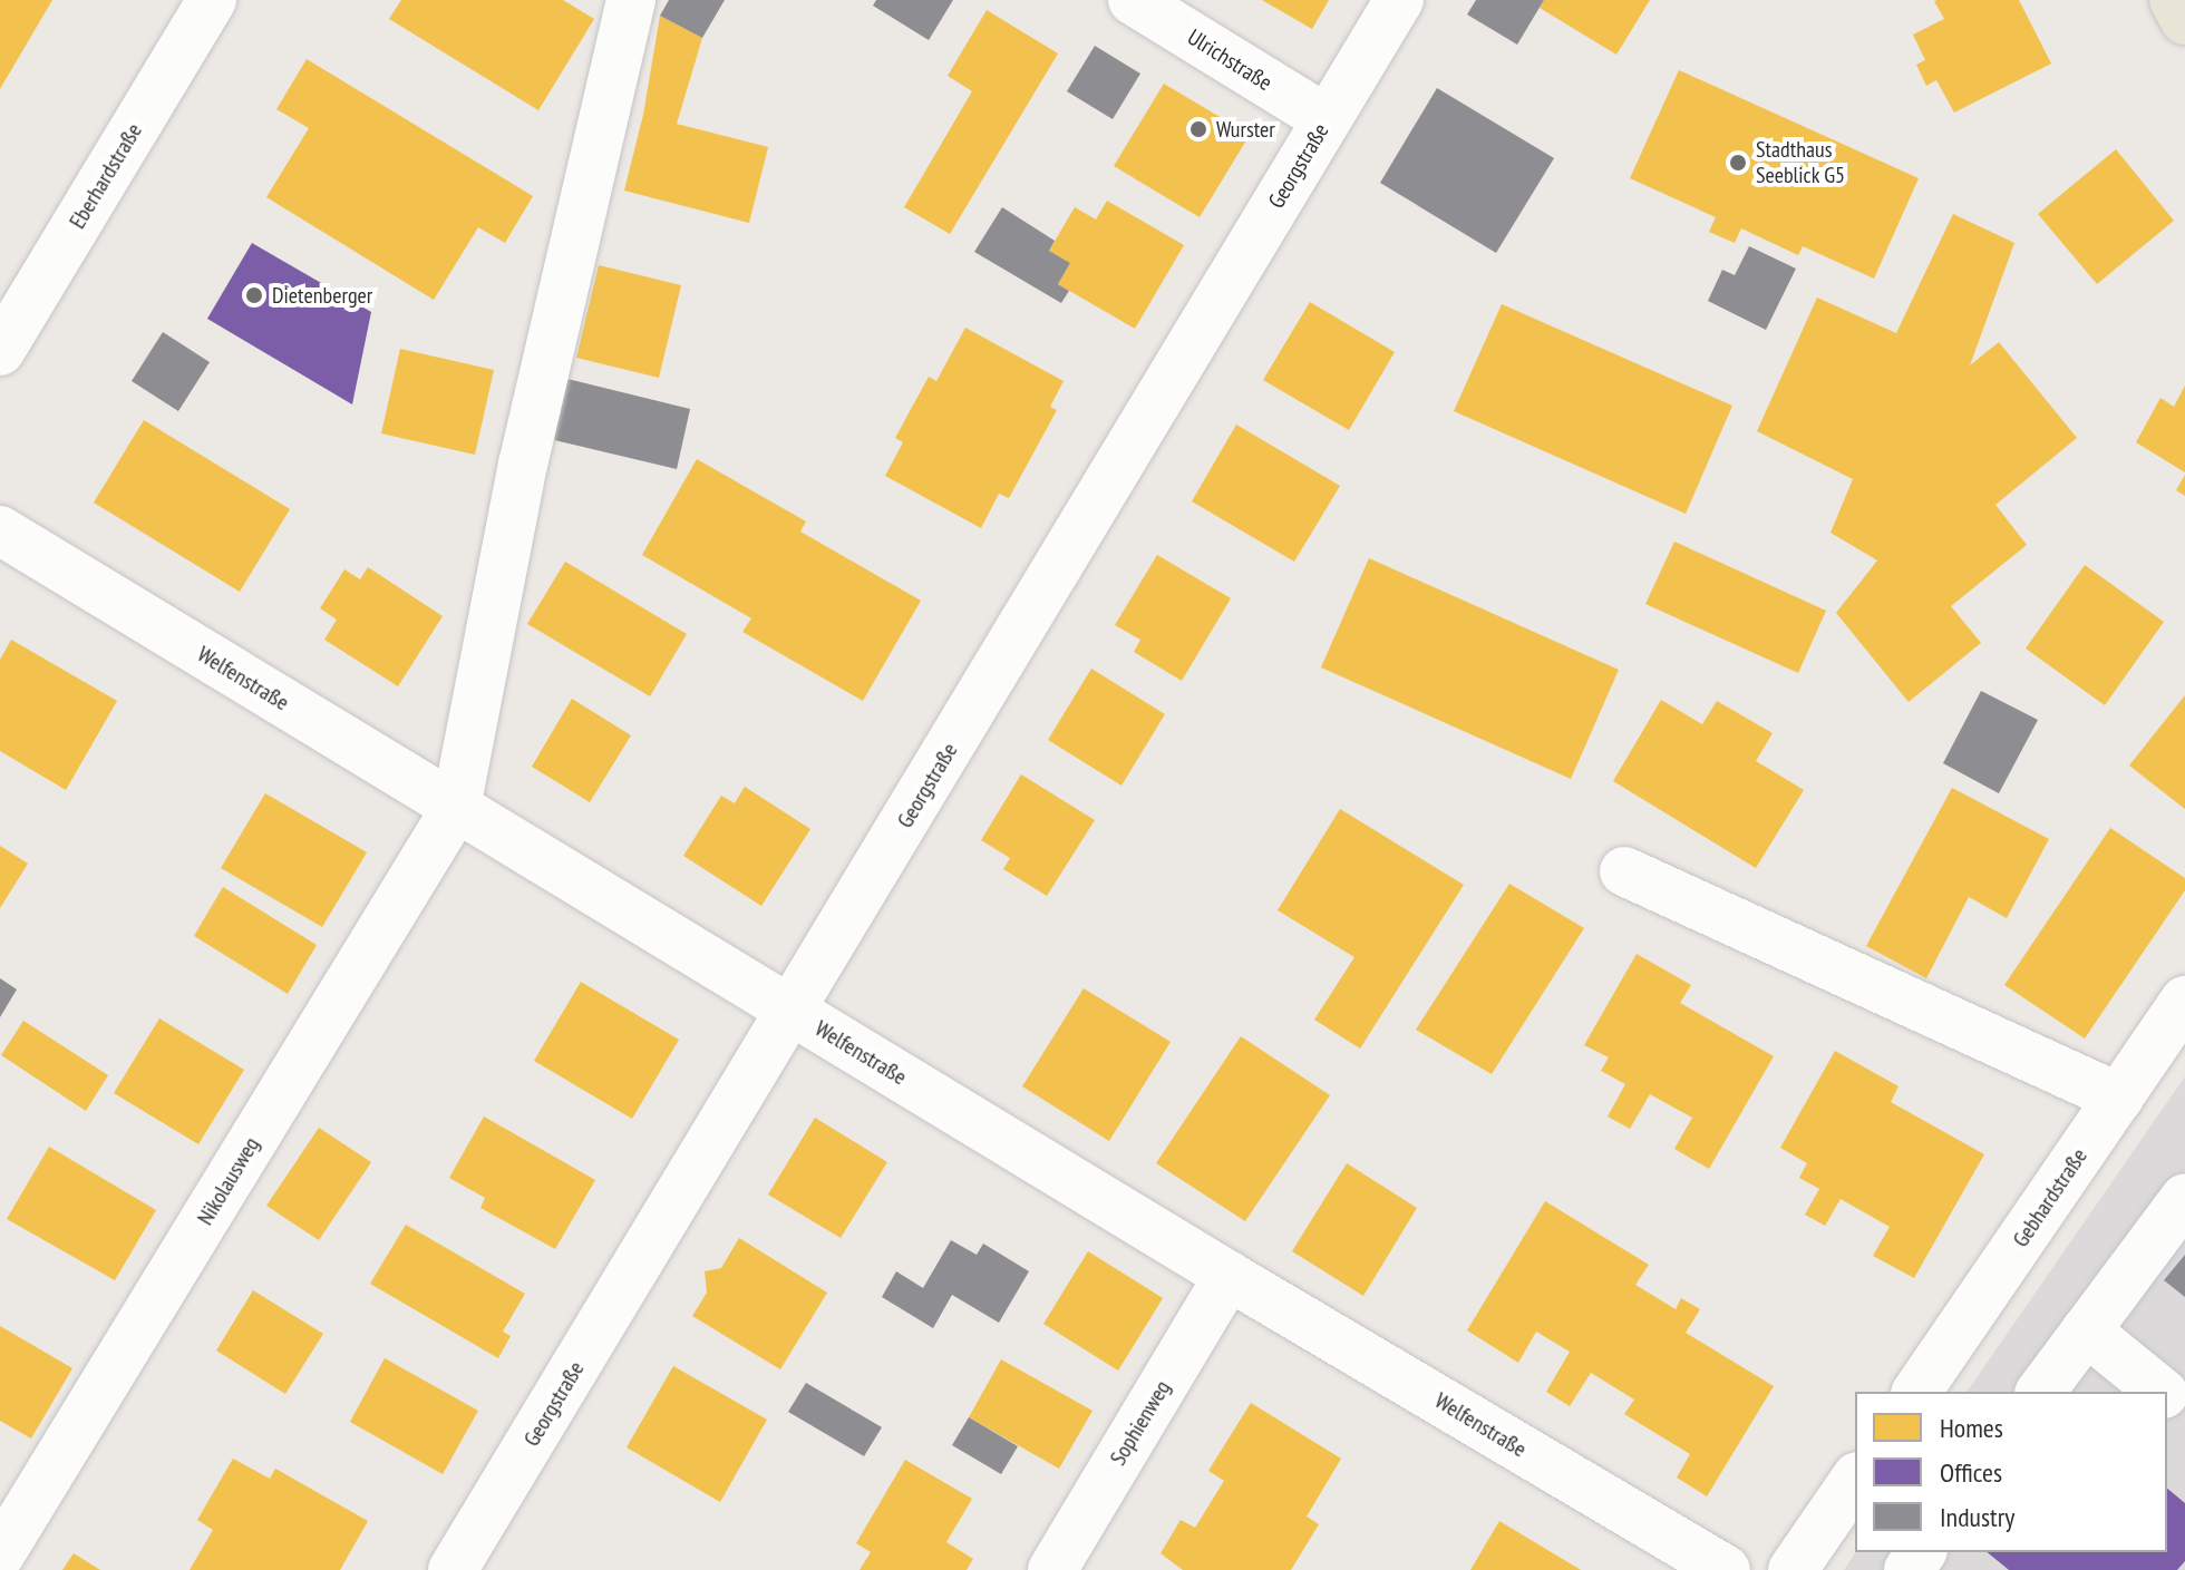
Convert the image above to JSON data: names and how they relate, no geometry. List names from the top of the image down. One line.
{"streets":{"street":["Ulrichstraße","Georgstraße","Eberhardstraße","Welfenstraße","Nikolausweg","Gebhardstraße","Sophienweg"]},"crossings":[["Ulrichstraße","Georgstraße"],["Georgstraße","Welfenstraße"],["Welfenstraße","Nikolausweg"],["Welfenstraße","Sophienweg"]],"places":["Wurster","Stadthaus Seeblick G5","Dietenberger"],"legend":["Homes","Offices","Industry"]}
